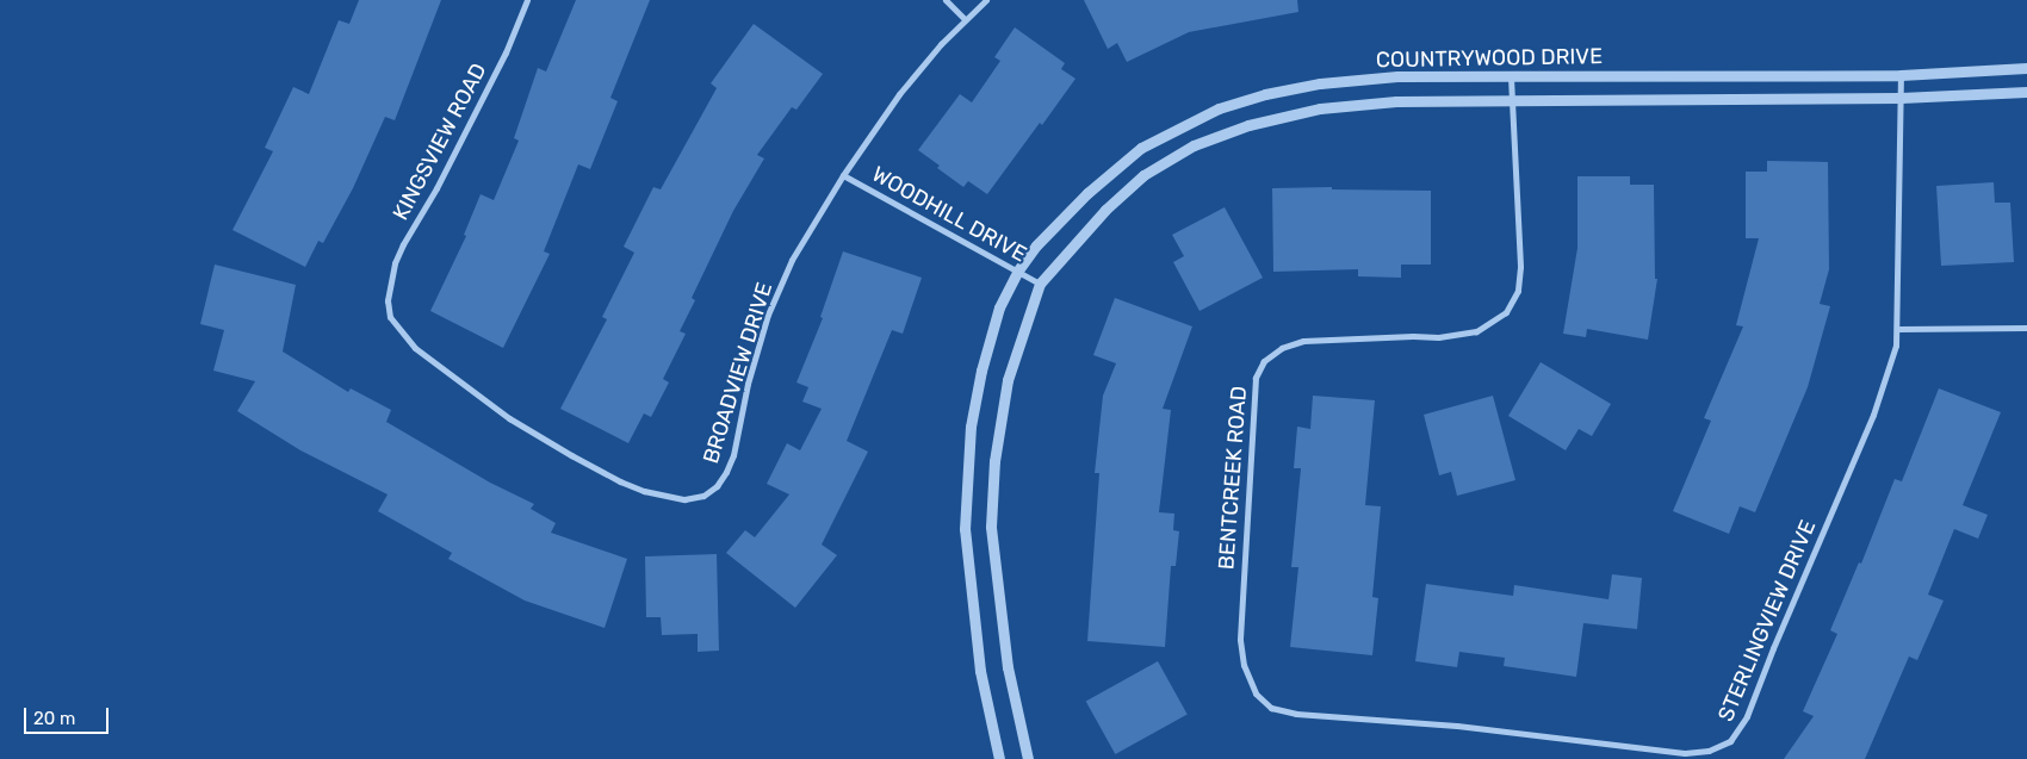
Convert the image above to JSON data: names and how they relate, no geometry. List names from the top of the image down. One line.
{"streets":{"street":["COUNTRYWOOD DRIVE","KINGSVIEW ROAD","WOODHILL DRIVE","BROADVIEW DRIVE","BENTCREEK ROAD","STERLINGVIEW DRIVE"]},"crossings":[["COUNTRYWOOD DRIVE","WOODHILL DRIVE"],["COUNTRYWOOD DRIVE","BENTCREEK ROAD"],["COUNTRYWOOD DRIVE","STERLINGVIEW DRIVE"],["KINGSVIEW ROAD","BROADVIEW DRIVE"],["WOODHILL DRIVE","BROADVIEW DRIVE"],["BENTCREEK ROAD","STERLINGVIEW DRIVE"]],"scale_bar":"20 m"}
